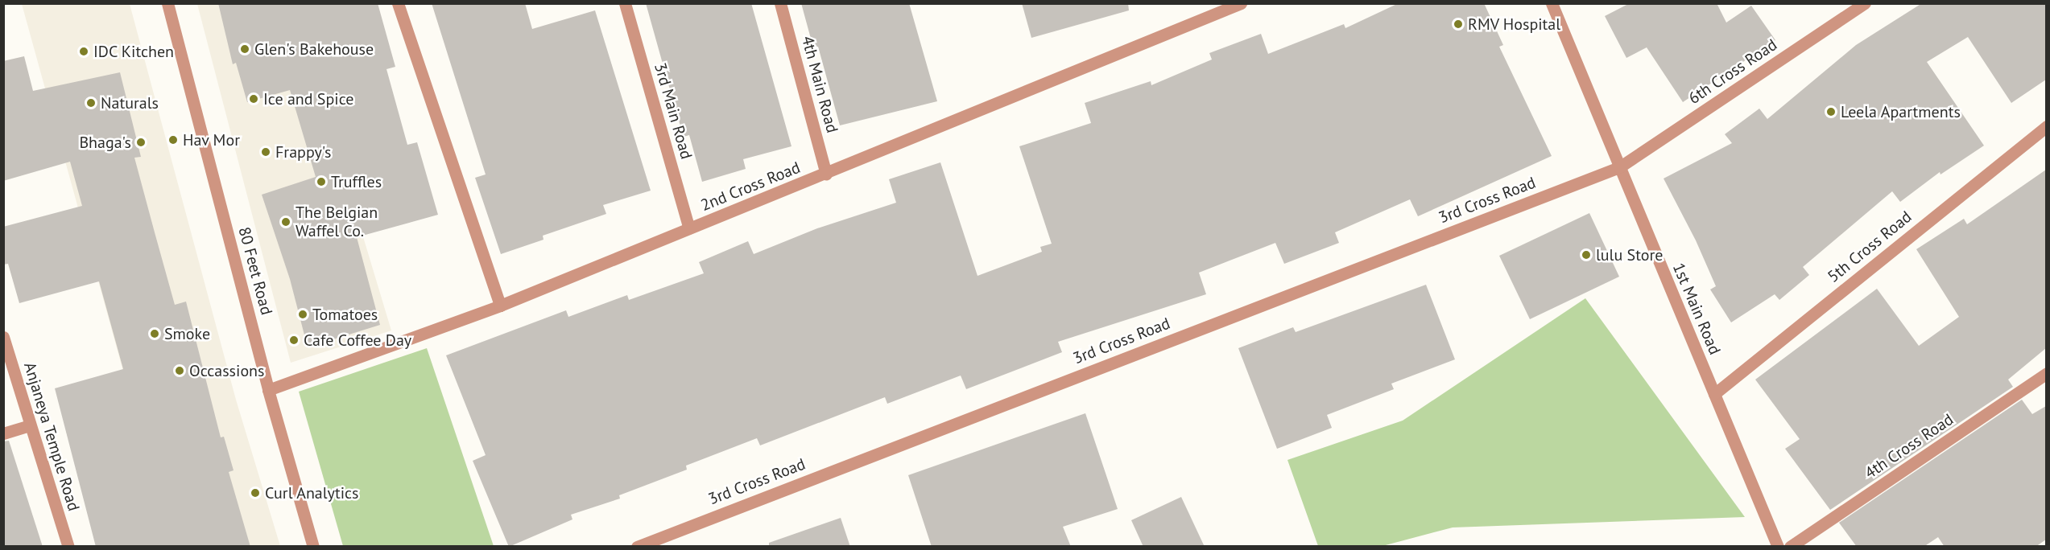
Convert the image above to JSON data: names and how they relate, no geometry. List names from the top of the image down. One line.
{"streets":{"street":["6th Cross Road","4th Main Road","3rd Main Road","2nd Cross Road","3rd Cross Road","5th Cross Road","80 Feet Road","1st Main Road","Anjaneya Temple Road","4th Cross Road"]},"crossings":[["6th Cross Road","3rd Cross Road"],["6th Cross Road","1st Main Road"],["4th Main Road","2nd Cross Road"],["3rd Main Road","2nd Cross Road"],["2nd Cross Road","80 Feet Road"],["3rd Cross Road","1st Main Road"],["5th Cross Road","1st Main Road"]],"places":["RMV Hospital","Glen's Bakehouse","IDC Kitchen","Ice and Spice","Naturals","Leela Apartments","Hav Mor","Bhaga's","Frappy's","Truffles","The Belgian Waffel Co.","lulu Store","Tomatoes","Smoke","Cafe Coffee Day","Occassions","Curl Analytics"]}
